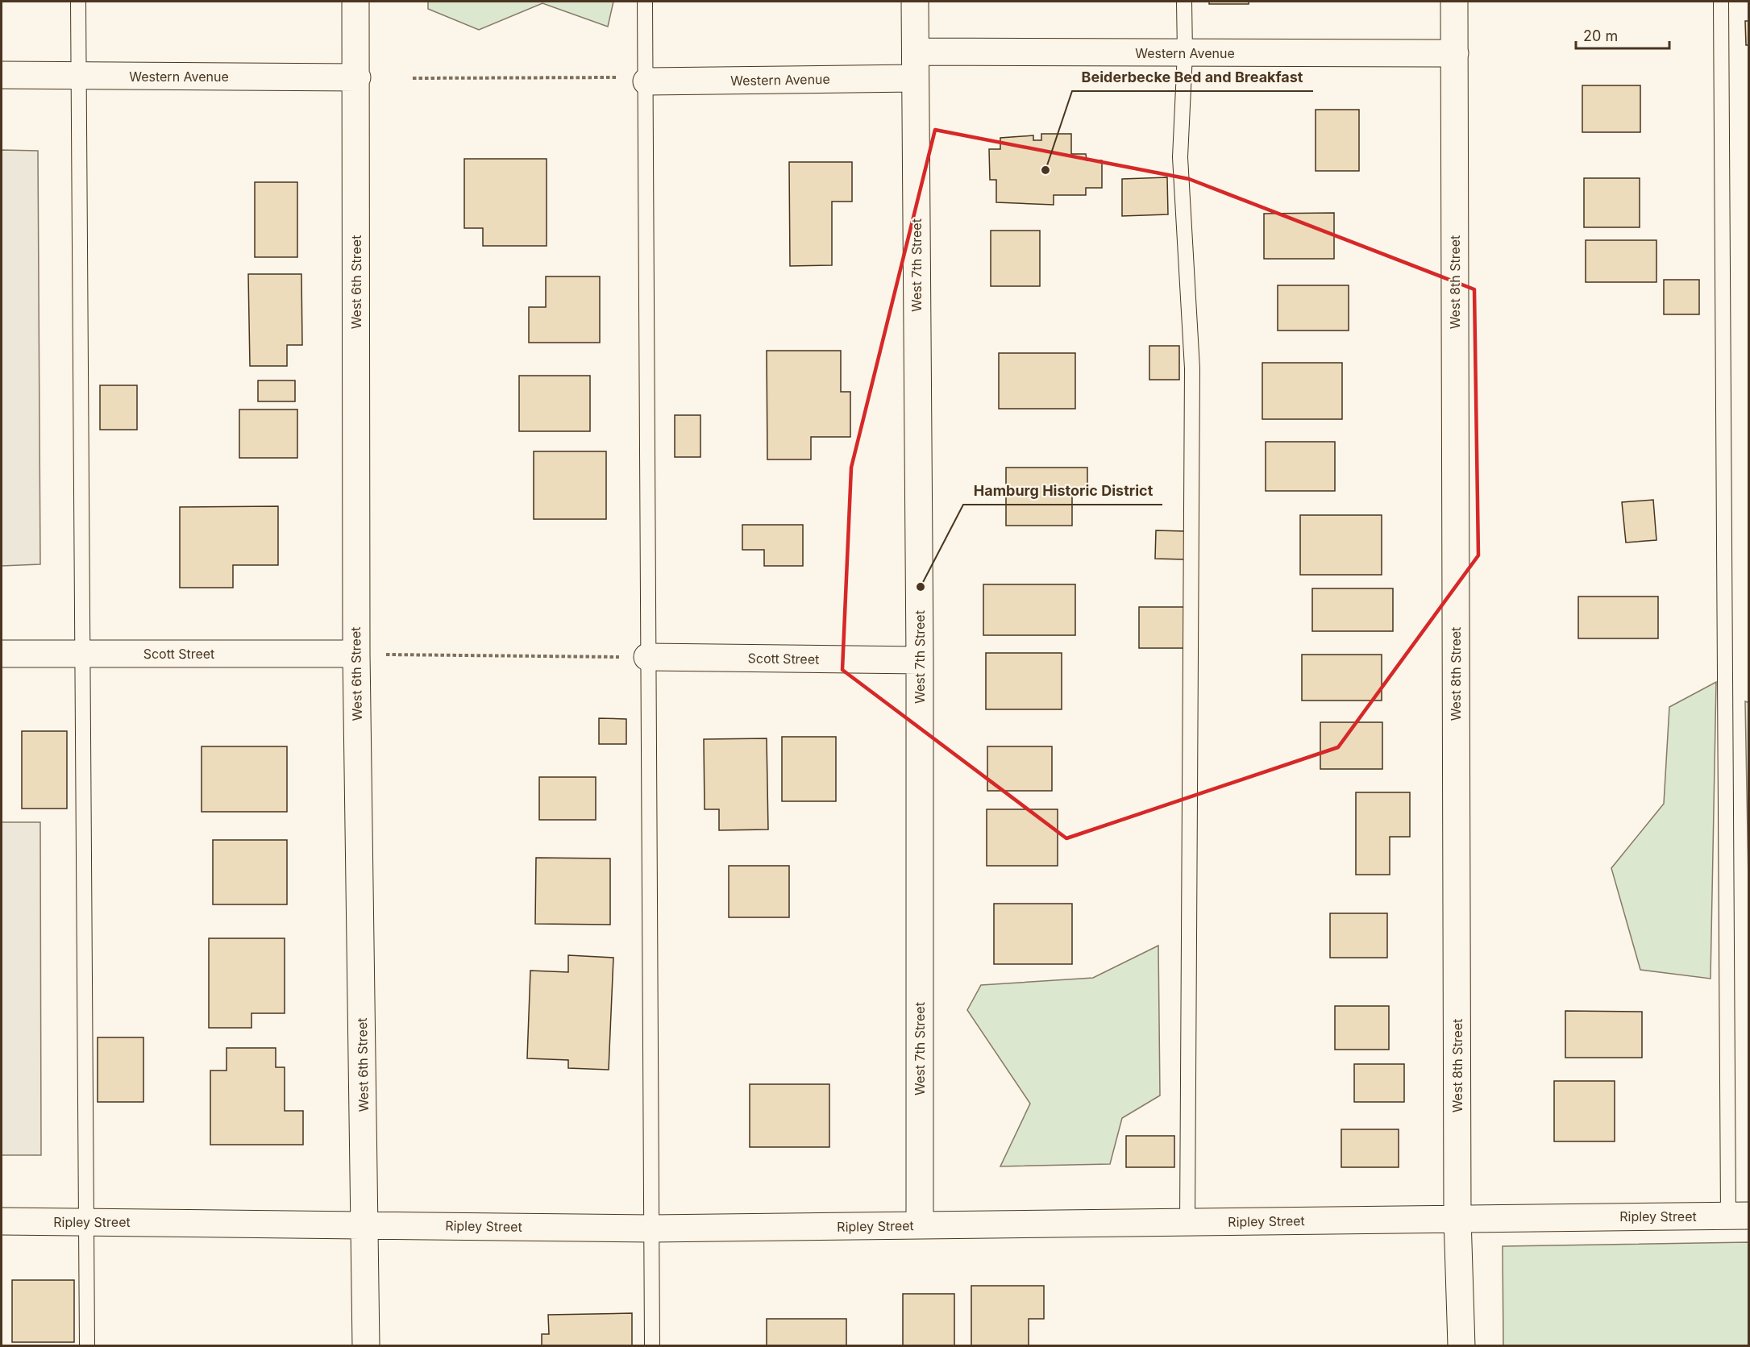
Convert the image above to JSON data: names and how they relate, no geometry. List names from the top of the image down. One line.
{"streets":{"street":["Western Avenue","West 7th Street","West 6th Street","West 8th Street","Scott Street","Ripley Street"]},"crossings":[["Western Avenue","West 7th Street"],["Western Avenue","West 6th Street"],["Western Avenue","West 8th Street"],["West 7th Street","Scott Street"],["West 7th Street","Ripley Street"],["West 6th Street","Scott Street"],["West 6th Street","Ripley Street"],["West 8th Street","Ripley Street"]],"places":["Beiderbecke Bed and Breakfast","Hamburg Historic District"],"scale_bar":"20 m"}
